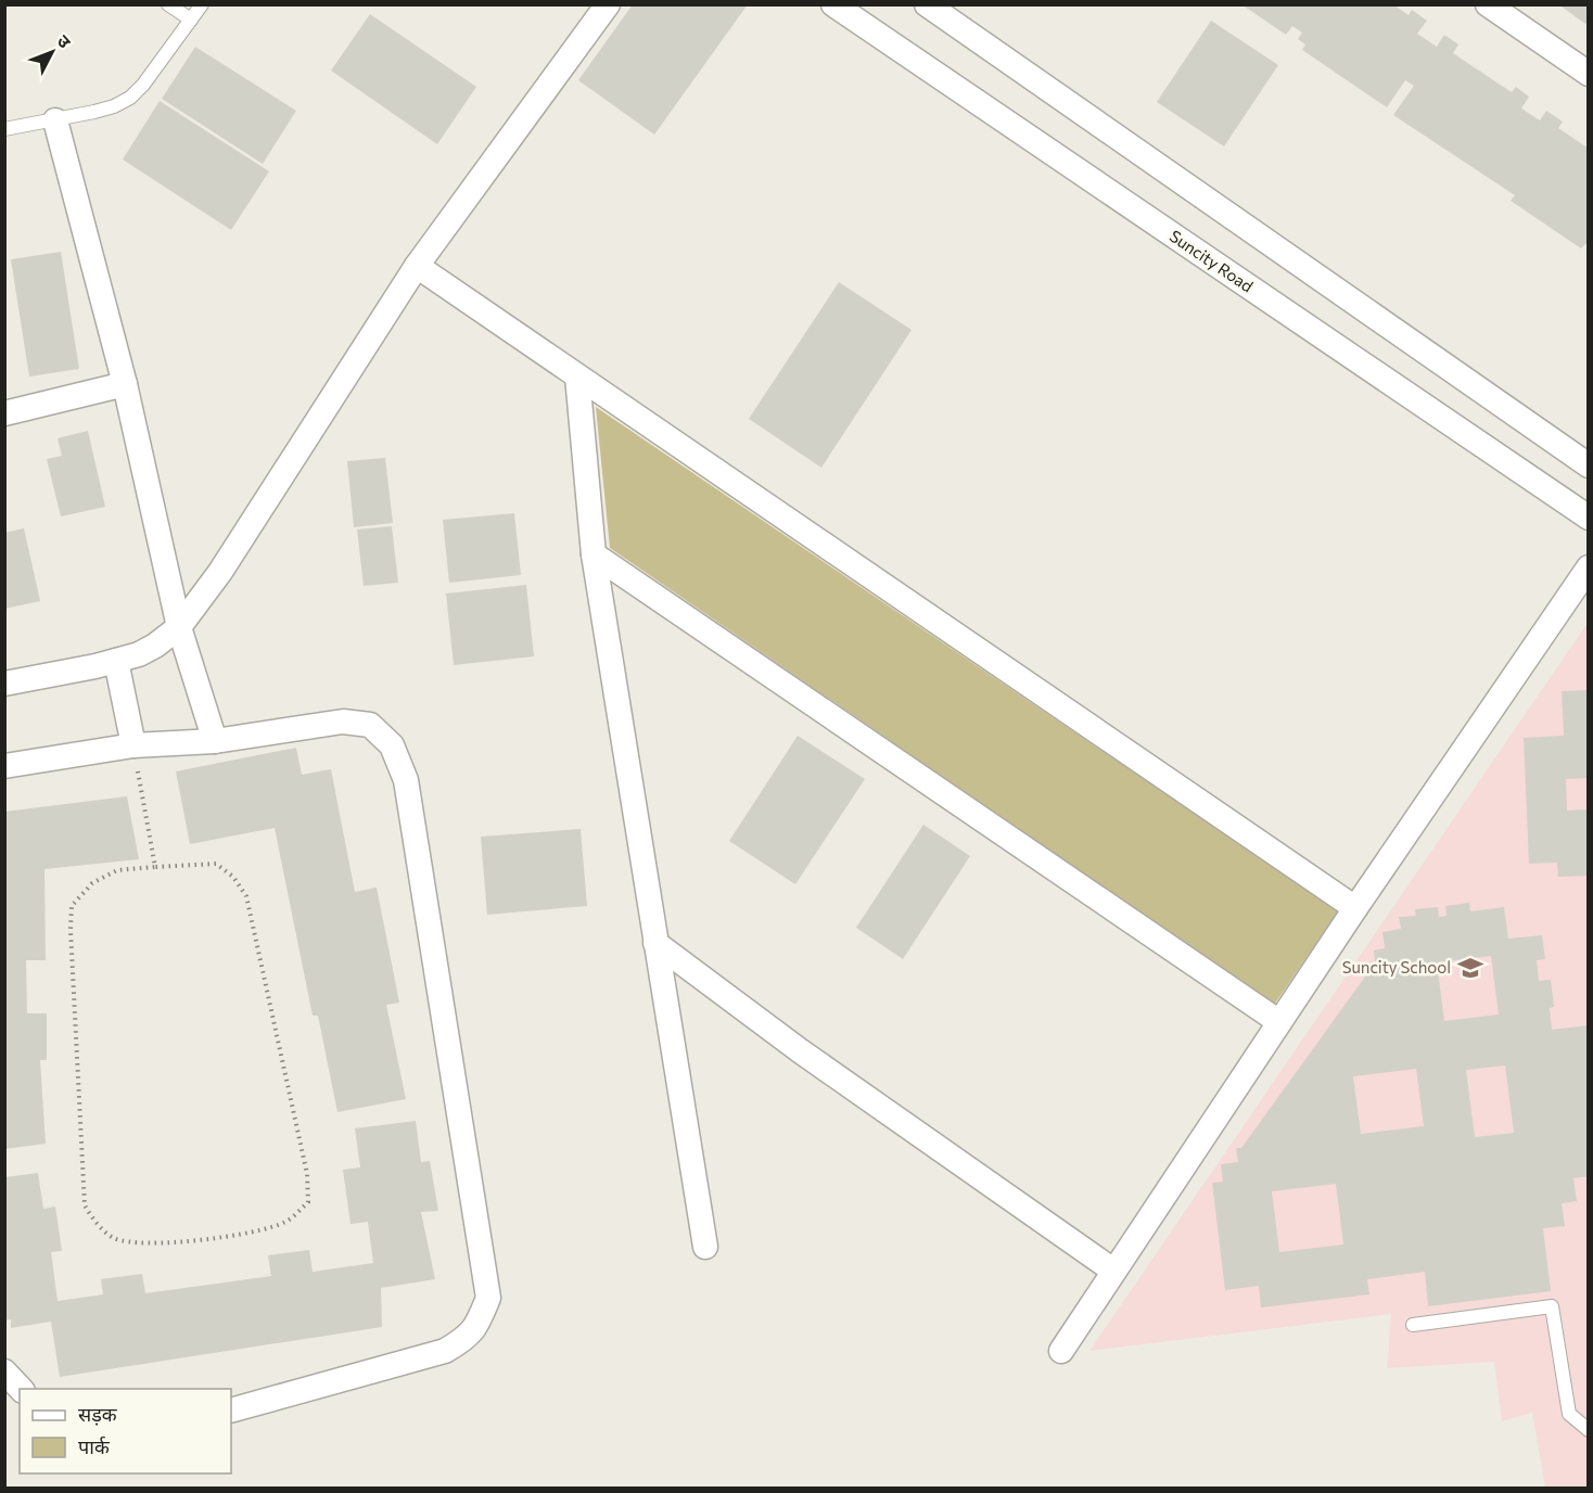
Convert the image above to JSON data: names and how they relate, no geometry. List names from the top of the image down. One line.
{"streets":{"street":["Suncity Road"]},"places":{"school or university":["Suncity School"]},"legend":["सड़क","पार्क"],"north":"top right"}
